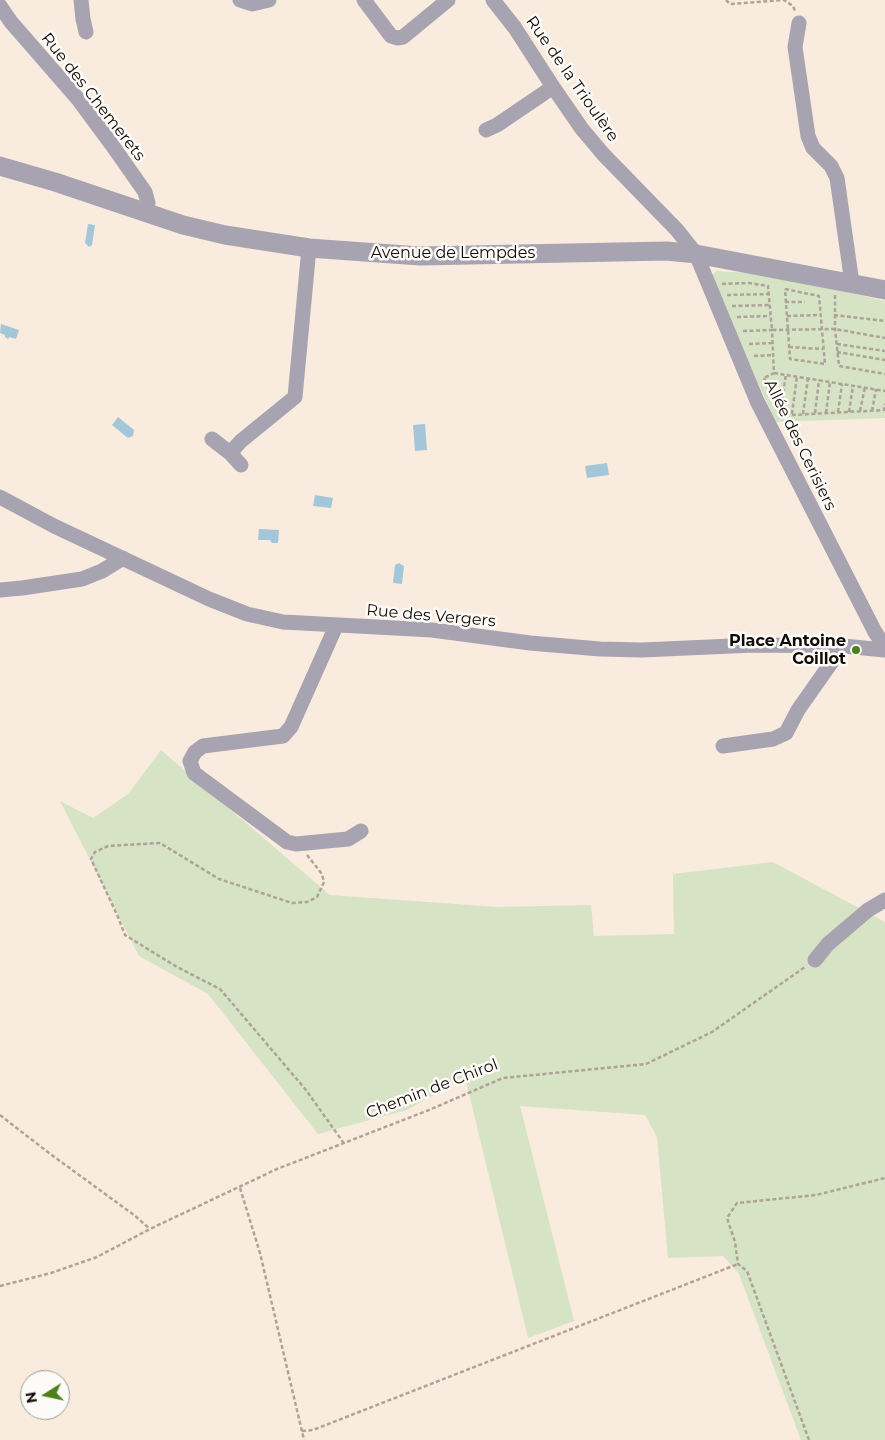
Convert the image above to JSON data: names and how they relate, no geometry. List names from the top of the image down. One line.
{"streets":{"street":["Rue de la Trioulère","Rue des Chemerets","Avenue de Lempdes","Allée des Cerisiers","Rue des Vergers"],"path":["Chemin de Chirol"]},"crossings":[["Rue de la Trioulère","Avenue de Lempdes"],["Rue de la Trioulère","Allée des Cerisiers"],["Rue des Chemerets","Avenue de Lempdes"],["Avenue de Lempdes","Allée des Cerisiers"],["Allée des Cerisiers","Rue des Vergers"]],"places":["Place Antoine Coillot"],"north":"left"}
